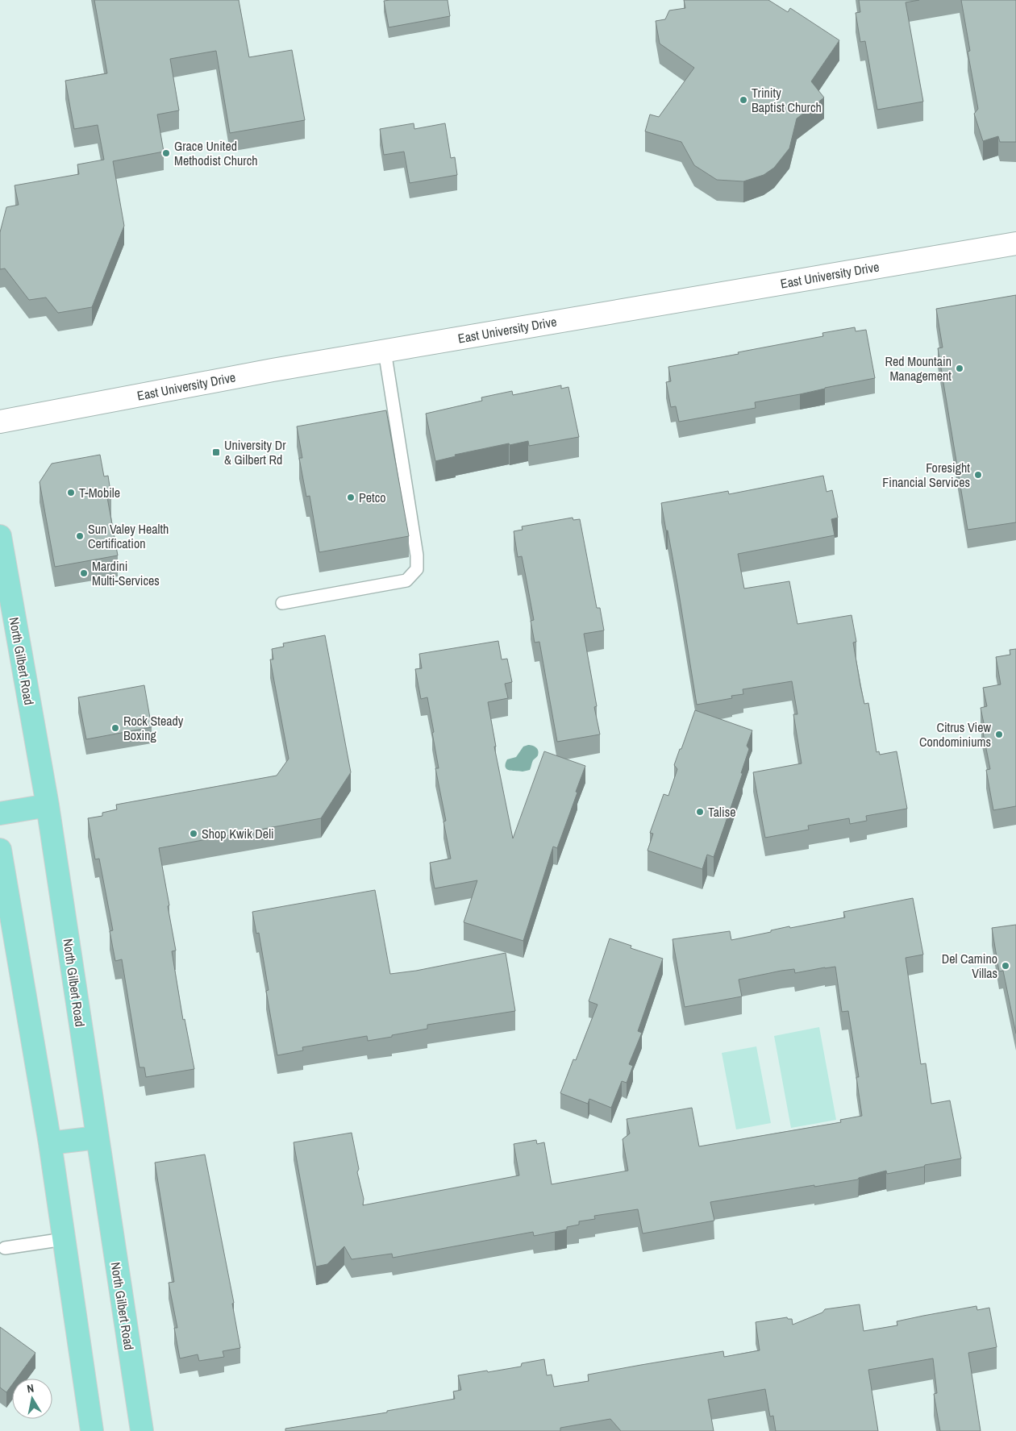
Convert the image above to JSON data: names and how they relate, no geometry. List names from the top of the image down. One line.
{"streets":{"main road":["East University Drive","North Gilbert Road"]},"places":{"other":["Trinity Baptist Church","Grace United Methodist Church","Red Mountain Management","Foresight Financial Services","T-Mobile","Petco","Sun Valey Health Certification","Mardini Multi-Services","Rock Steady Boxing","Citrus View Condominiums","Talise","Shop Kwik Deli","Del Camino Villas"],"transit":["University Dr & Gilbert Rd"]},"north":"top"}
